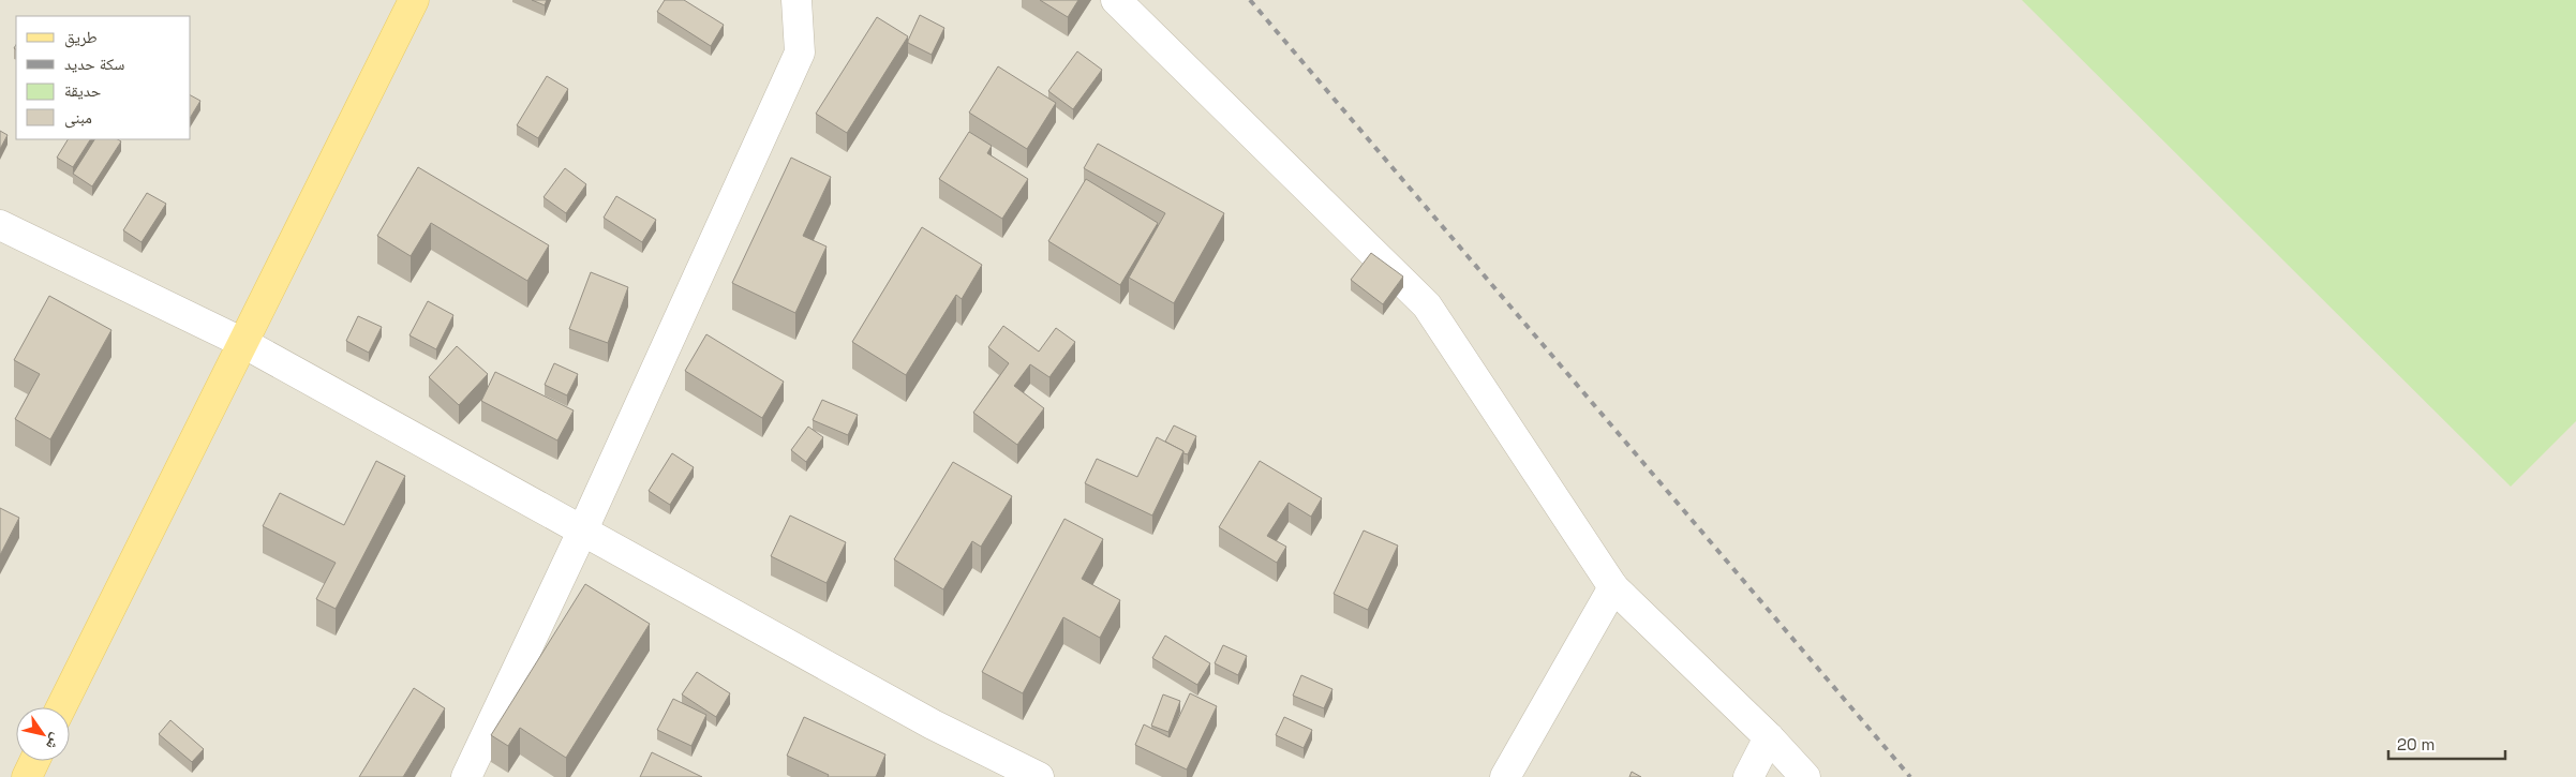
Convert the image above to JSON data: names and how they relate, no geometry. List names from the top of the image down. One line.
{"legend":["طريق","سكة حديد","حديقة","مبنى"],"scale_bar":"20 m","north":"bottom right"}
